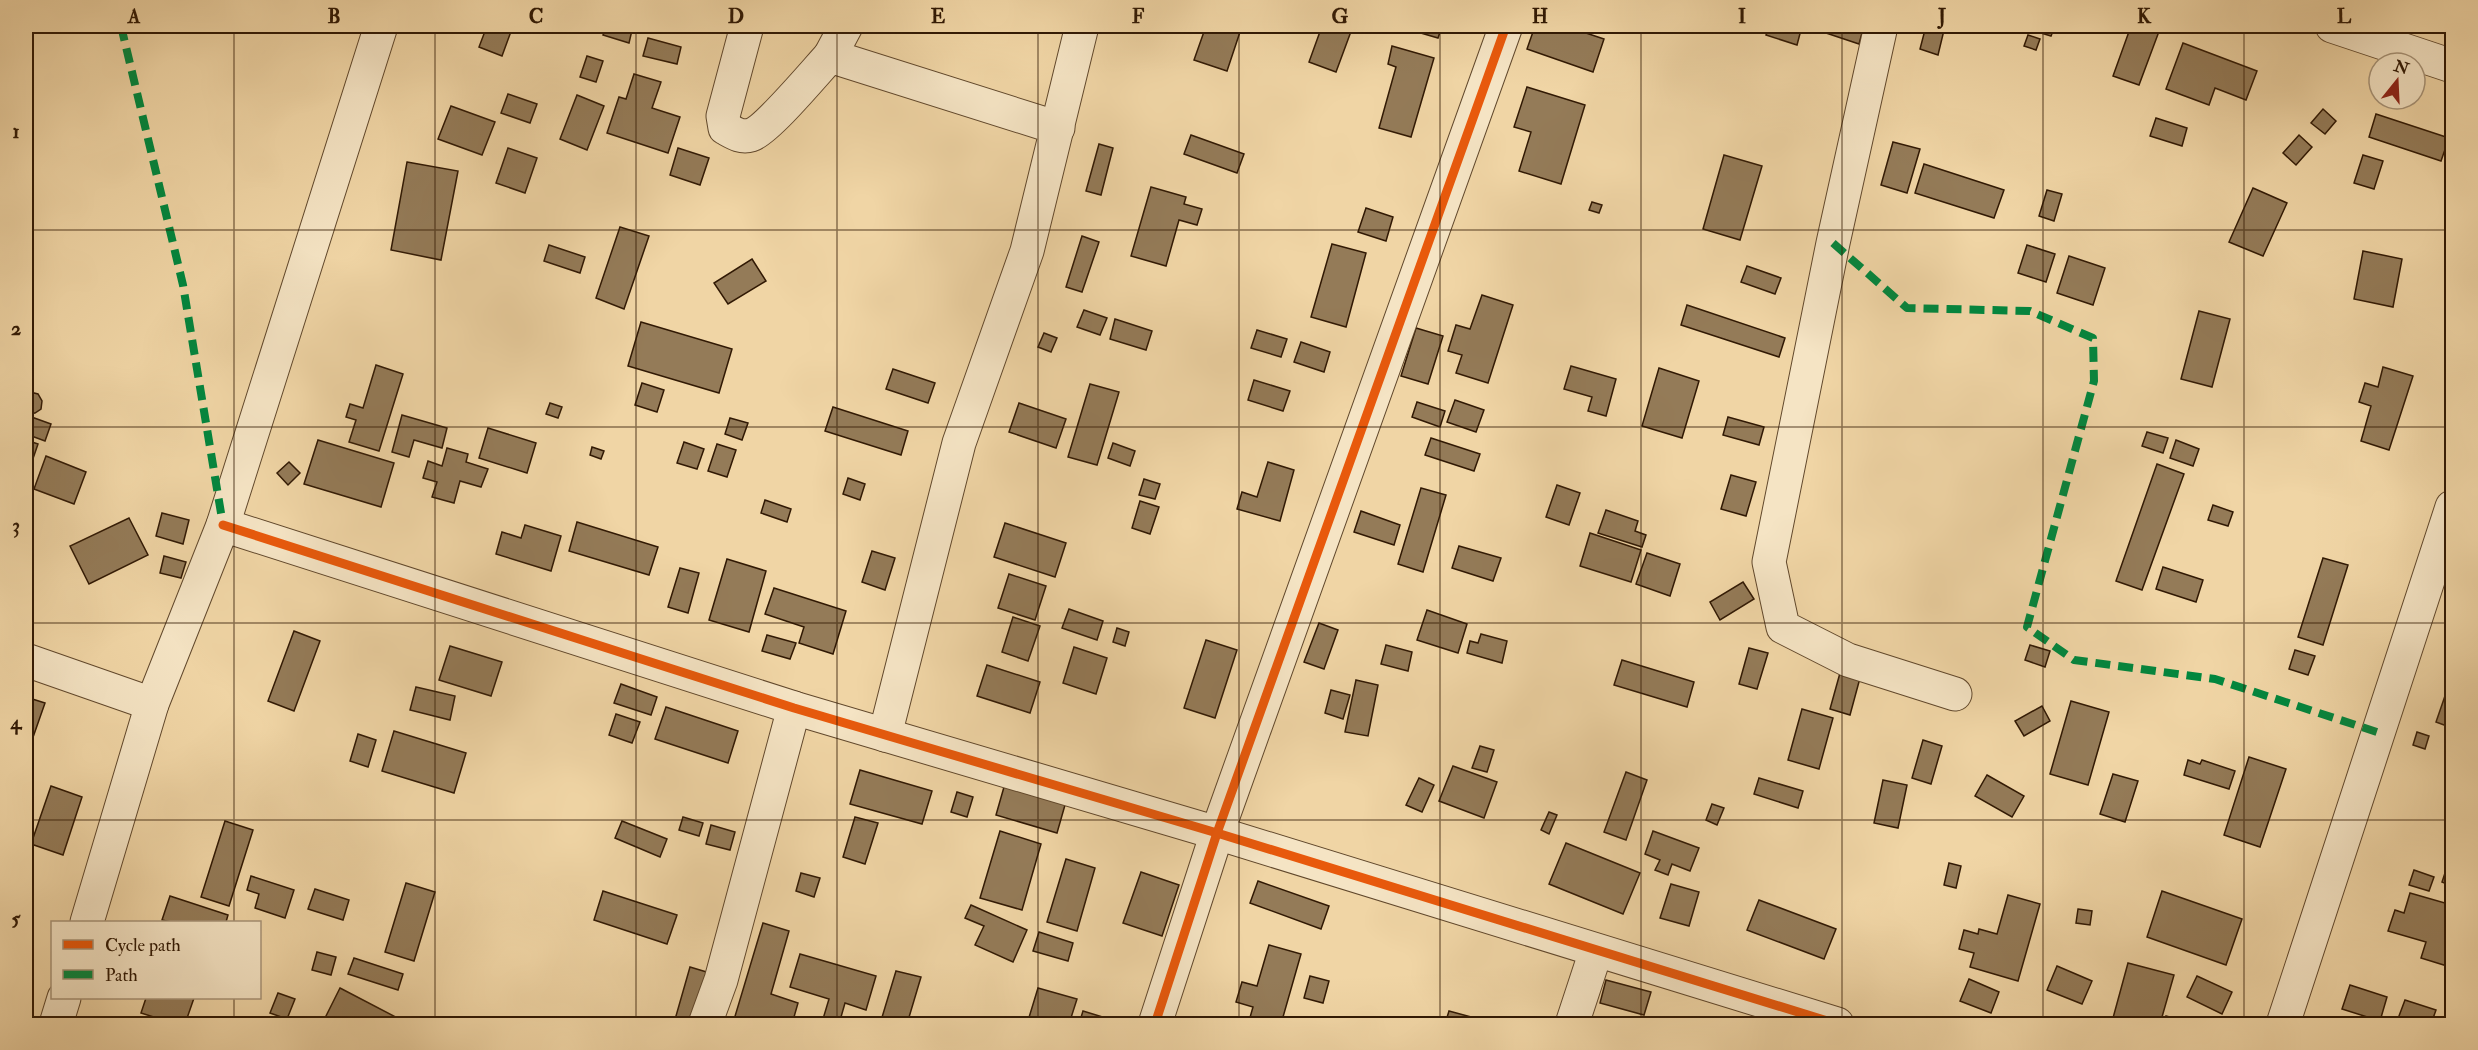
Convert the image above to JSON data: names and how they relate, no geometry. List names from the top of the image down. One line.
{"legend":["Cycle path","Path"],"north":"top","grid":{"columns":["A","B","C","D","E","F","G","H","I","J","K","L"],"rows":["1","2","3","4","5"]}}
